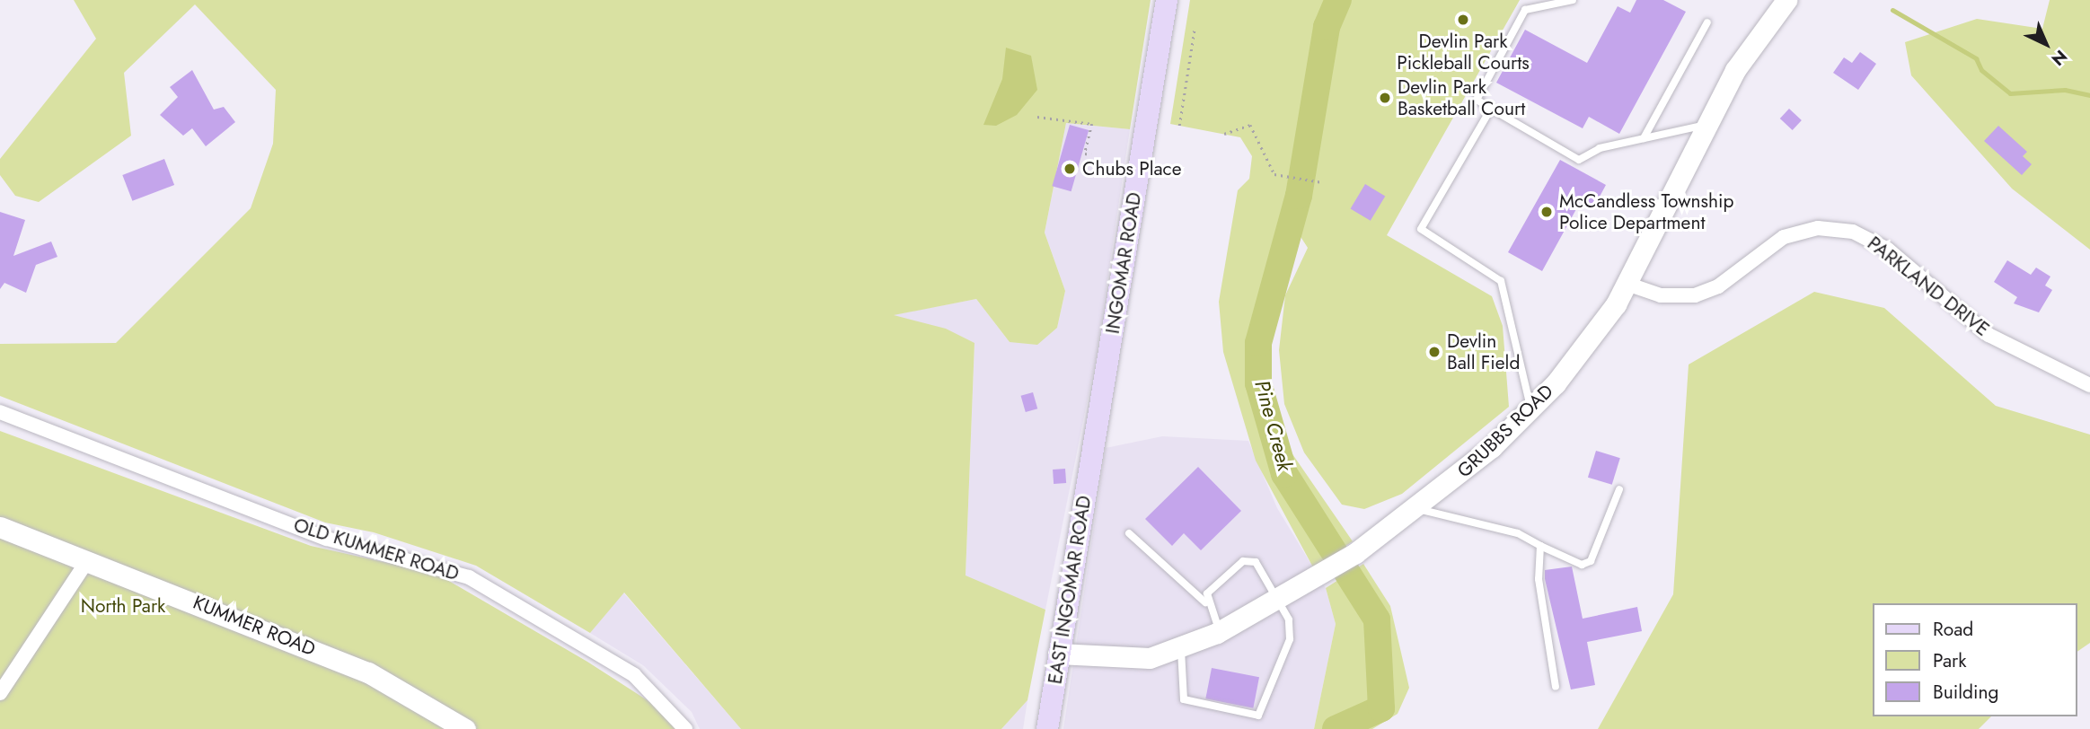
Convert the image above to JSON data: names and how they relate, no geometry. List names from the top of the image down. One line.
{"streets":{"main road":["INGOMAR ROAD","EAST INGOMAR ROAD"],"street":["PARKLAND DRIVE","GRUBBS ROAD","OLD KUMMER ROAD","KUMMER ROAD"]},"crossings":[["INGOMAR ROAD","EAST INGOMAR ROAD"],["PARKLAND DRIVE","GRUBBS ROAD"],["GRUBBS ROAD","EAST INGOMAR ROAD"]],"water":["Pine Creek"],"parks":["North Park"],"places":["Devlin Park Pickleball Courts","Devlin Park Basketball Court","Chubs Place","McCandless Township Police Department","Devlin Ball Field"],"legend":["Road","Park","Building"],"north":"bottom right"}
